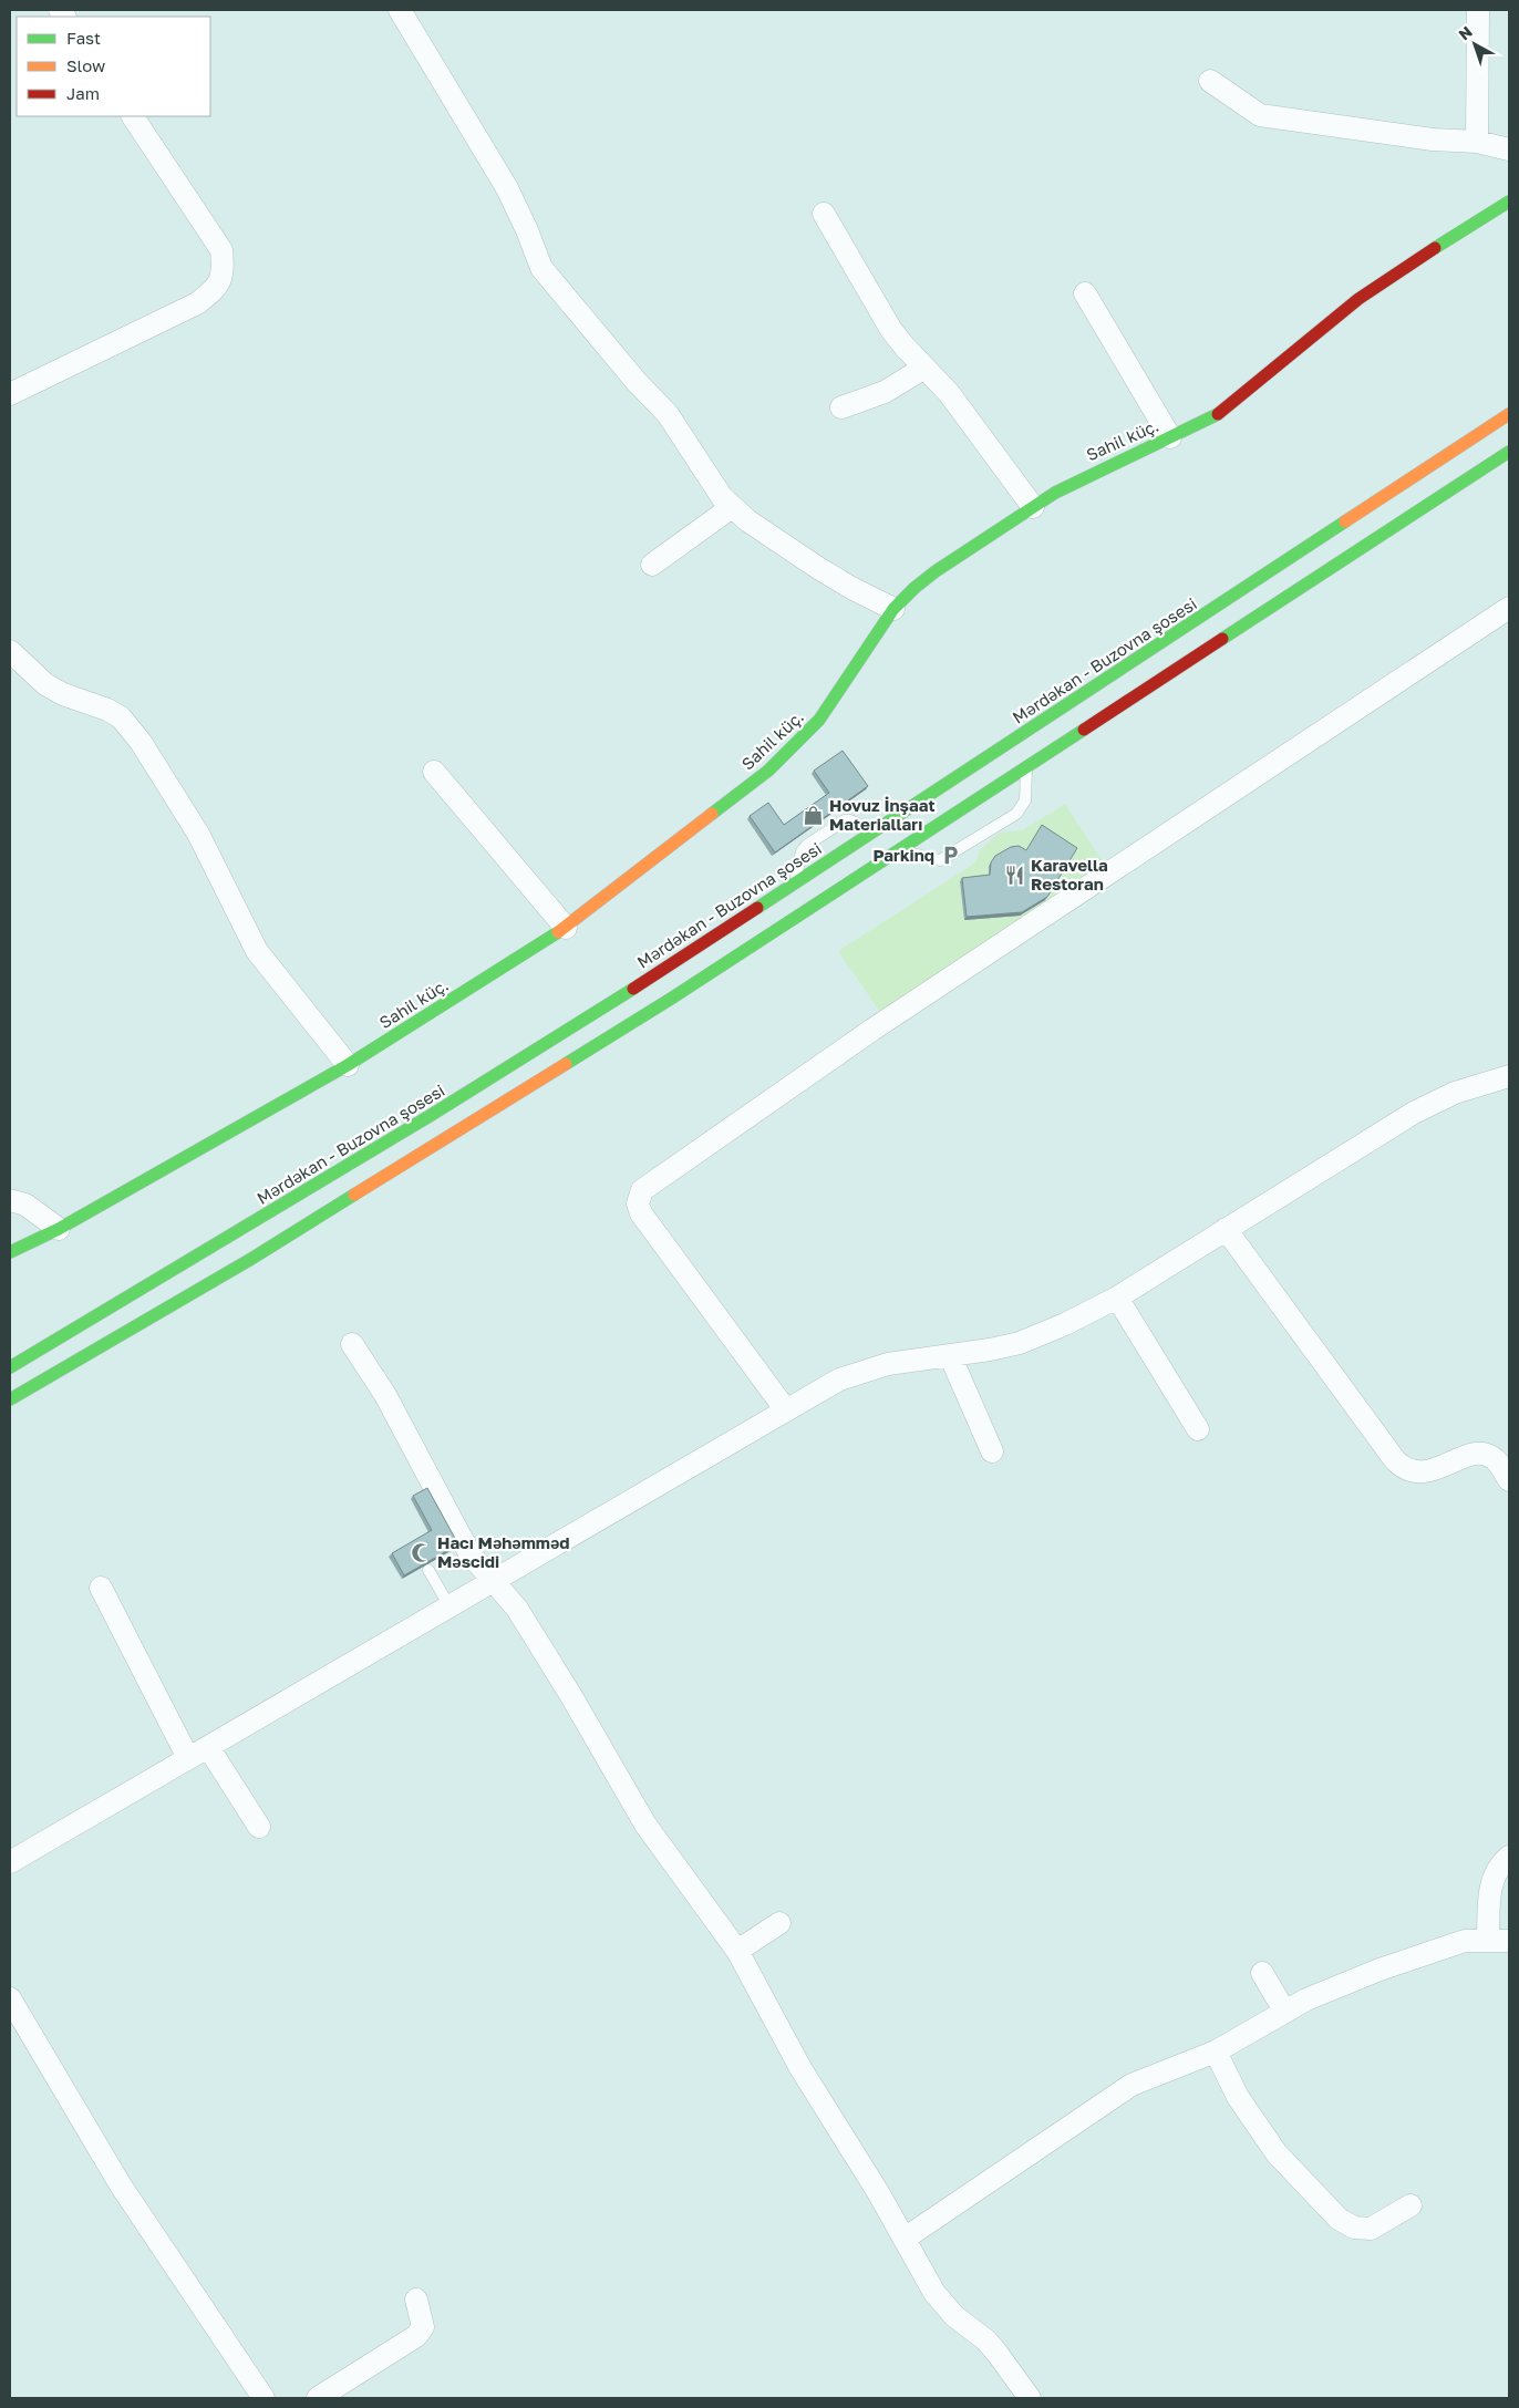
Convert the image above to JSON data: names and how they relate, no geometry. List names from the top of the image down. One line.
{"streets":{"main road":["Sahil küç.","Mərdəkan - Buzovna şosesi"]},"places":{"shop":["Hovuz İnşaat Materialları"],"parking":["Parkinq"],"restaurant":["Karavella Restoran"],"mosque":["Hacı Məhəmməd Məscidi"]},"legend":["Fast","Slow","Jam"],"north":"top left"}
